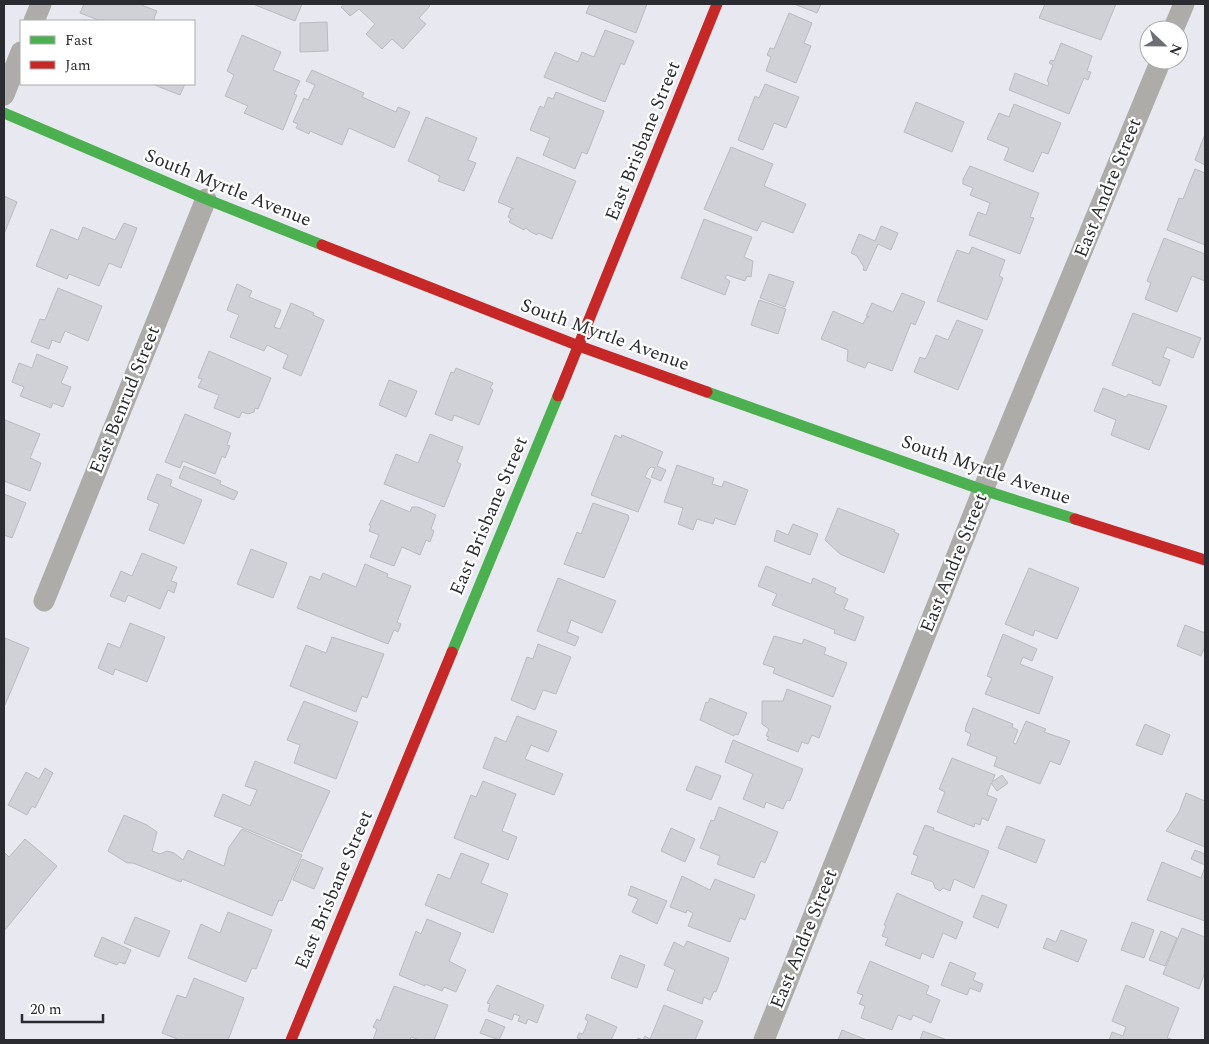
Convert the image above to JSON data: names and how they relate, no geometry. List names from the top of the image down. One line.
{"streets":{"main road":["East Brisbane Street","South Myrtle Avenue"],"street":["East Andre Street","East Benrud Street"]},"crossings":[["East Brisbane Street","South Myrtle Avenue"],["South Myrtle Avenue","East Andre Street"],["South Myrtle Avenue","East Benrud Street"]],"legend":["Fast","Jam"],"scale_bar":"20 m","north":"right"}
